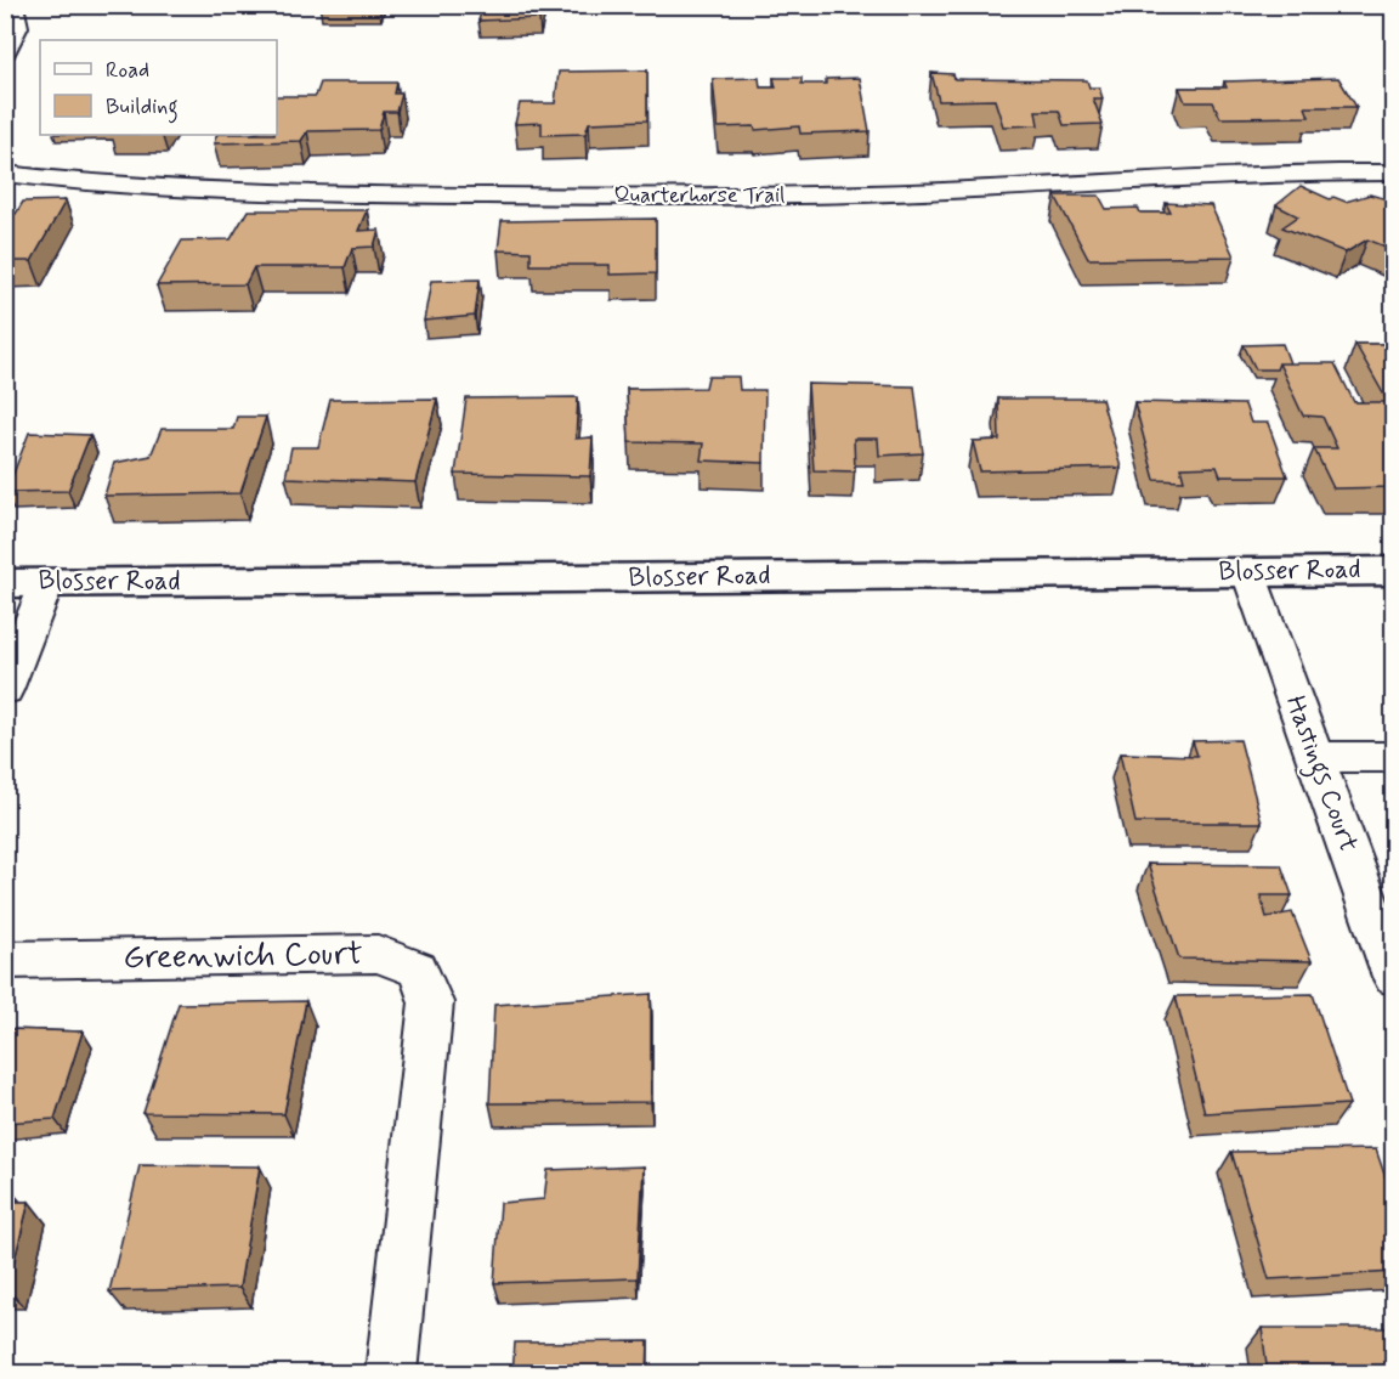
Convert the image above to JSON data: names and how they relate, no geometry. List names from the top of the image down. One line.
{"streets":{"street":["Quarterhorse Trail","Blosser Road","Hastings Court","Greenwich Court"]},"crossings":[["Blosser Road","Hastings Court"]],"legend":["Road","Building"]}
